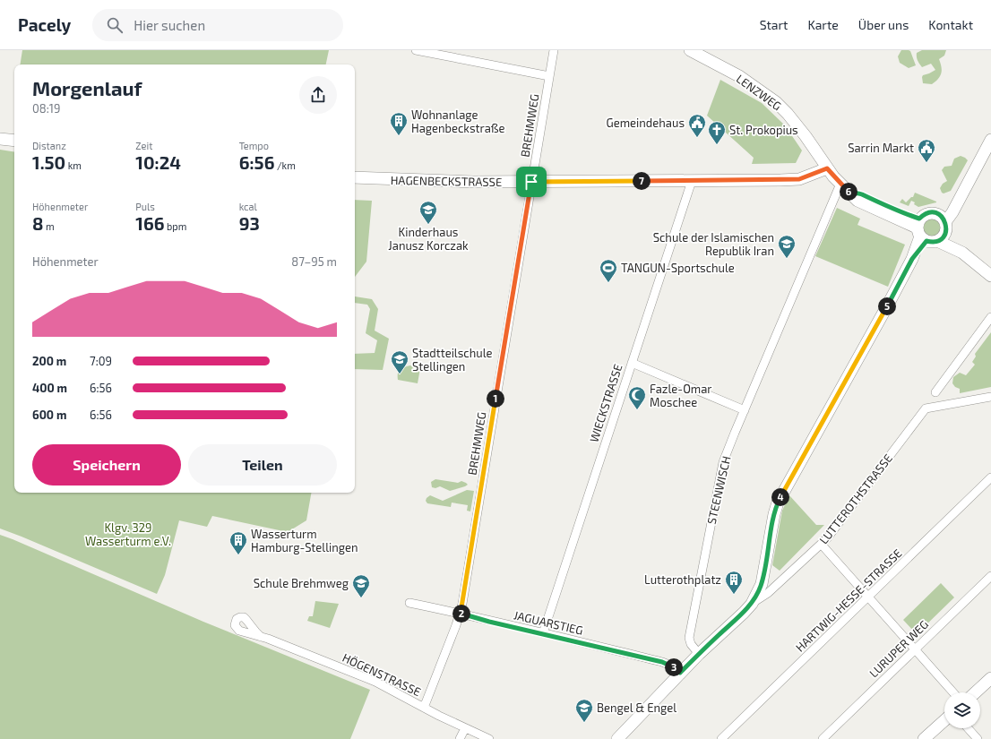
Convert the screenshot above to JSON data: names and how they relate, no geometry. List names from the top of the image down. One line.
{"streets":{"street":["LENZWEG","BREHMWEG","HAGENBECKSTRASSE","WIECKSTRASSE","STEENWISCH","LUTTEROTHSTRASSE","HARTWIG-HESSE-STRASSE","JAGUARSTIEG","LURUPER WEG","HÖGENSTRASSE"]},"crossings":[["LENZWEG","HAGENBECKSTRASSE"],["BREHMWEG","HAGENBECKSTRASSE"],["BREHMWEG","JAGUARSTIEG"],["BREHMWEG","HÖGENSTRASSE"],["HAGENBECKSTRASSE","WIECKSTRASSE"],["WIECKSTRASSE","JAGUARSTIEG"],["STEENWISCH","LUTTEROTHSTRASSE"]],"parks":["Klgv. 329 Wasserturm e.V."],"places":{"building":["Wohnanlage Hagenbeckstraße","Wasserturm Hamburg-Stellingen","Lutterothplatz"],"public building":["Gemeindehaus","Sarrin Markt"],"church":["St. Prokopius"],"school or university":["Kinderhaus Janusz Korczak","Schule der Islamischen Republik Iran","Stadtteilschule Stellingen","Schule Brehmweg","Bengel & Engel"],"sports":["TANGUN-Sportschule"],"mosque":["Fazle-Omar Moschee"]},"page":{"header":"Pacely","search":"Hier suchen","nav":["Start","Karte","Über uns","Kontakt"],"heading":["Morgenlauf","08:19"],"stats":[["Distanz","1.50 km"],["Zeit","10:24"],["Tempo","6:56 /km"],["Höhenmeter","8 m"],["Puls","166 bpm"],["kcal","93"]],"pins":["7","6","5","1","4","2","3"],"chart":["Höhenmeter","87–95 m"],"list":[{"name":"200 m","note":"7:09"},{"name":"400 m","note":"6:56"},{"name":"600 m","note":"6:56"}],"buttons":["Speichern","Teilen"]}}
